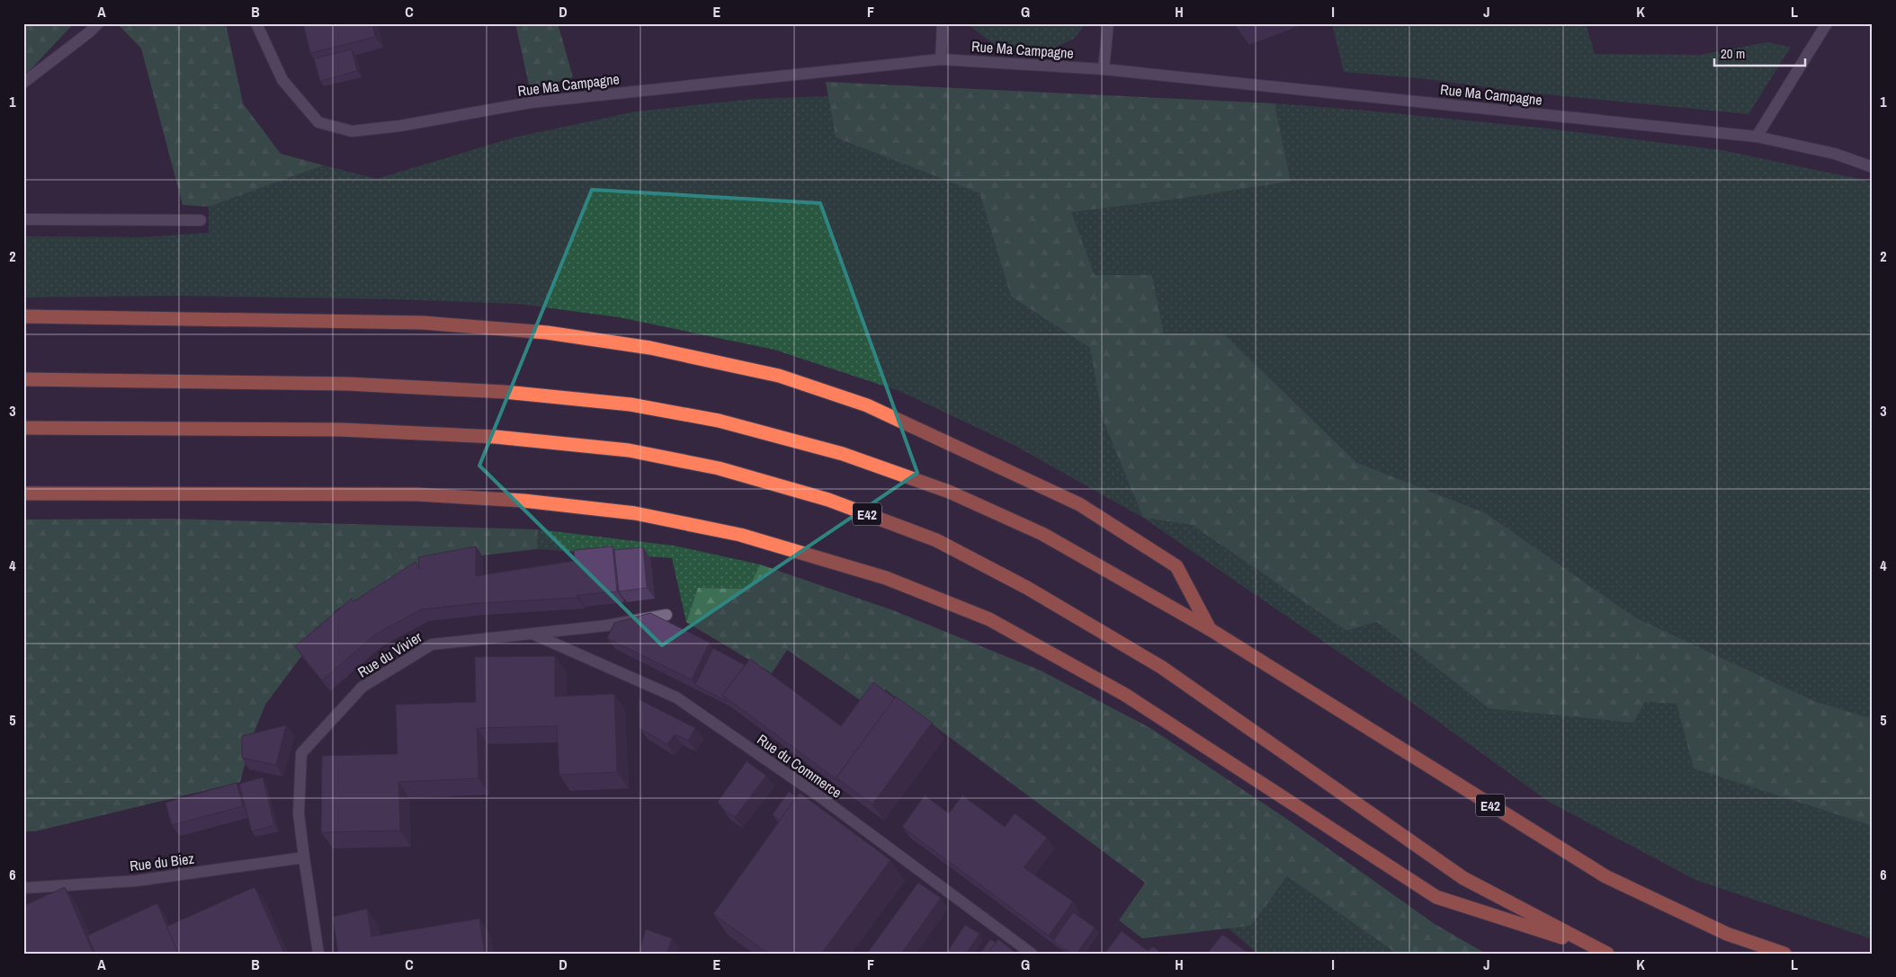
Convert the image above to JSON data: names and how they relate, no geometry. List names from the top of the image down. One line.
{"streets":{"highway":["E42"],"street":["Rue Ma Campagne","Rue du Vivier","Rue du Commerce","Rue du Biez"]},"crossings":[["Rue du Vivier","Rue du Commerce"],["Rue du Vivier","Rue du Biez"]],"scale_bar":"20 m","grid":{"columns":["A","B","C","D","E","F","G","H","I","J","K","L"],"rows":["1","2","3","4","5","6"]}}
